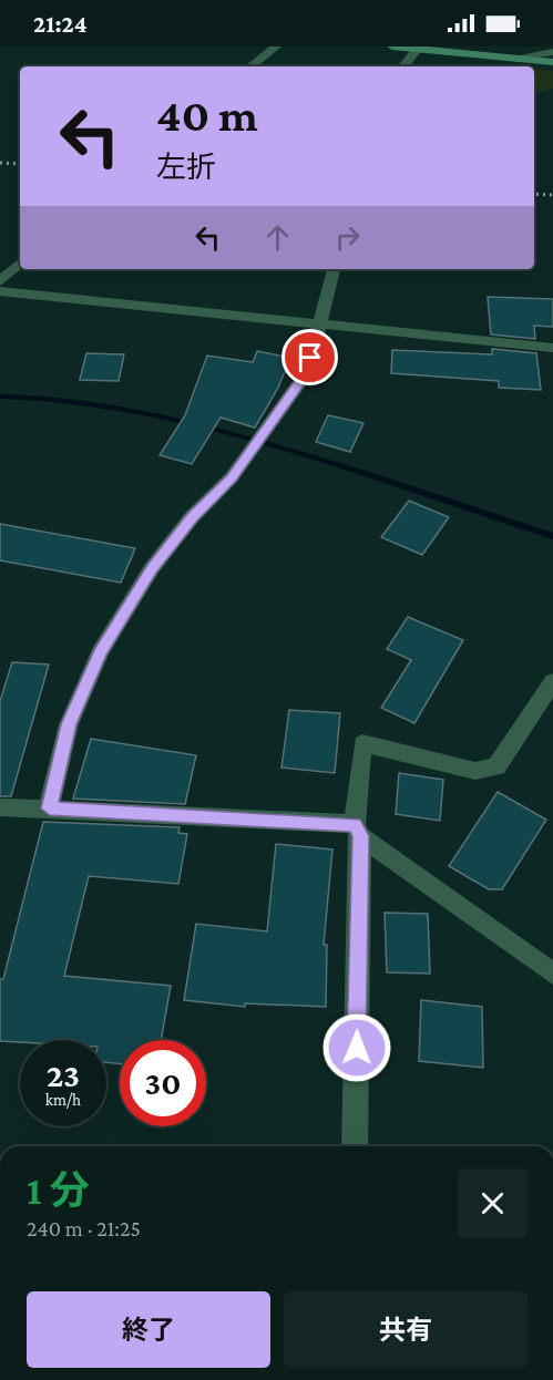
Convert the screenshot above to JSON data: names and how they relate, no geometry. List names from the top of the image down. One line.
{"page":{"status":"21:24","turn":["40 m","左折"],"speed":"23 km/h","limit":"30","heading":["1 分","240 m · 21:25"],"buttons":["終了","共有"]}}
